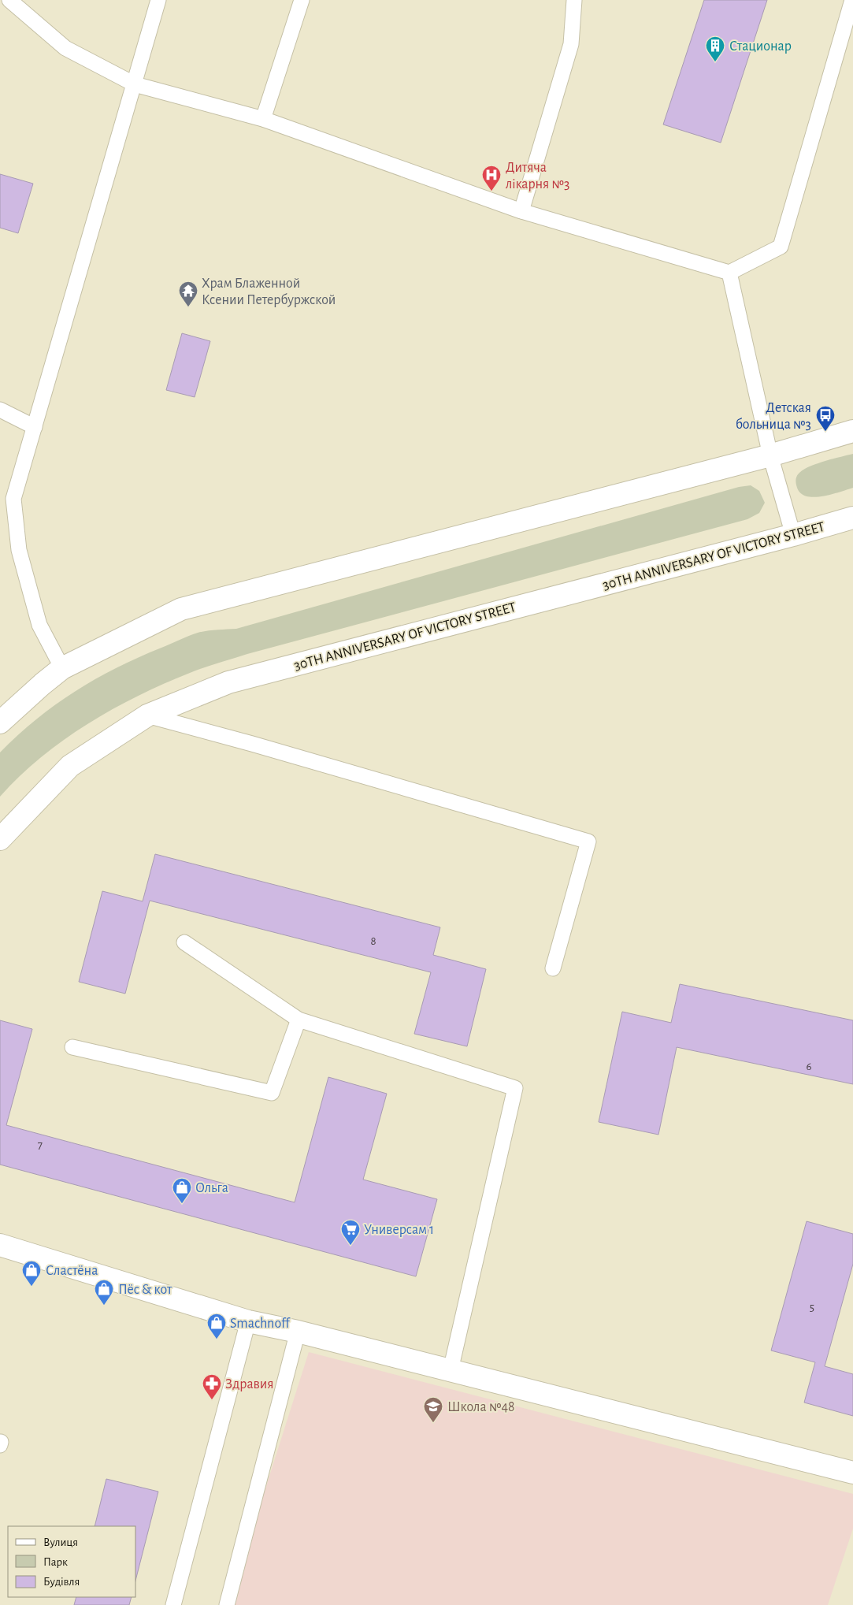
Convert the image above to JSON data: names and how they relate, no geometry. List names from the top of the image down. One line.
{"streets":{"street":["30TH ANNIVERSARY OF VICTORY STREET"]},"places":{"building":["Стационар"],"hospital":["Дитяча лікарня №3"],"temple":["Храм Блаженной Ксении Петербуржской"],"bus stop":["Детская больница №3"],"shop":["Ольга","Сластёна","Пёс & кот","Smachnoff"],"supermarket":["Универсам 1"],"pharmacy":["Здравия"],"school or university":["Школа №48"]},"house_numbers":["8","6","7","5"],"legend":["Вулиця","Парк","Будівля"]}
